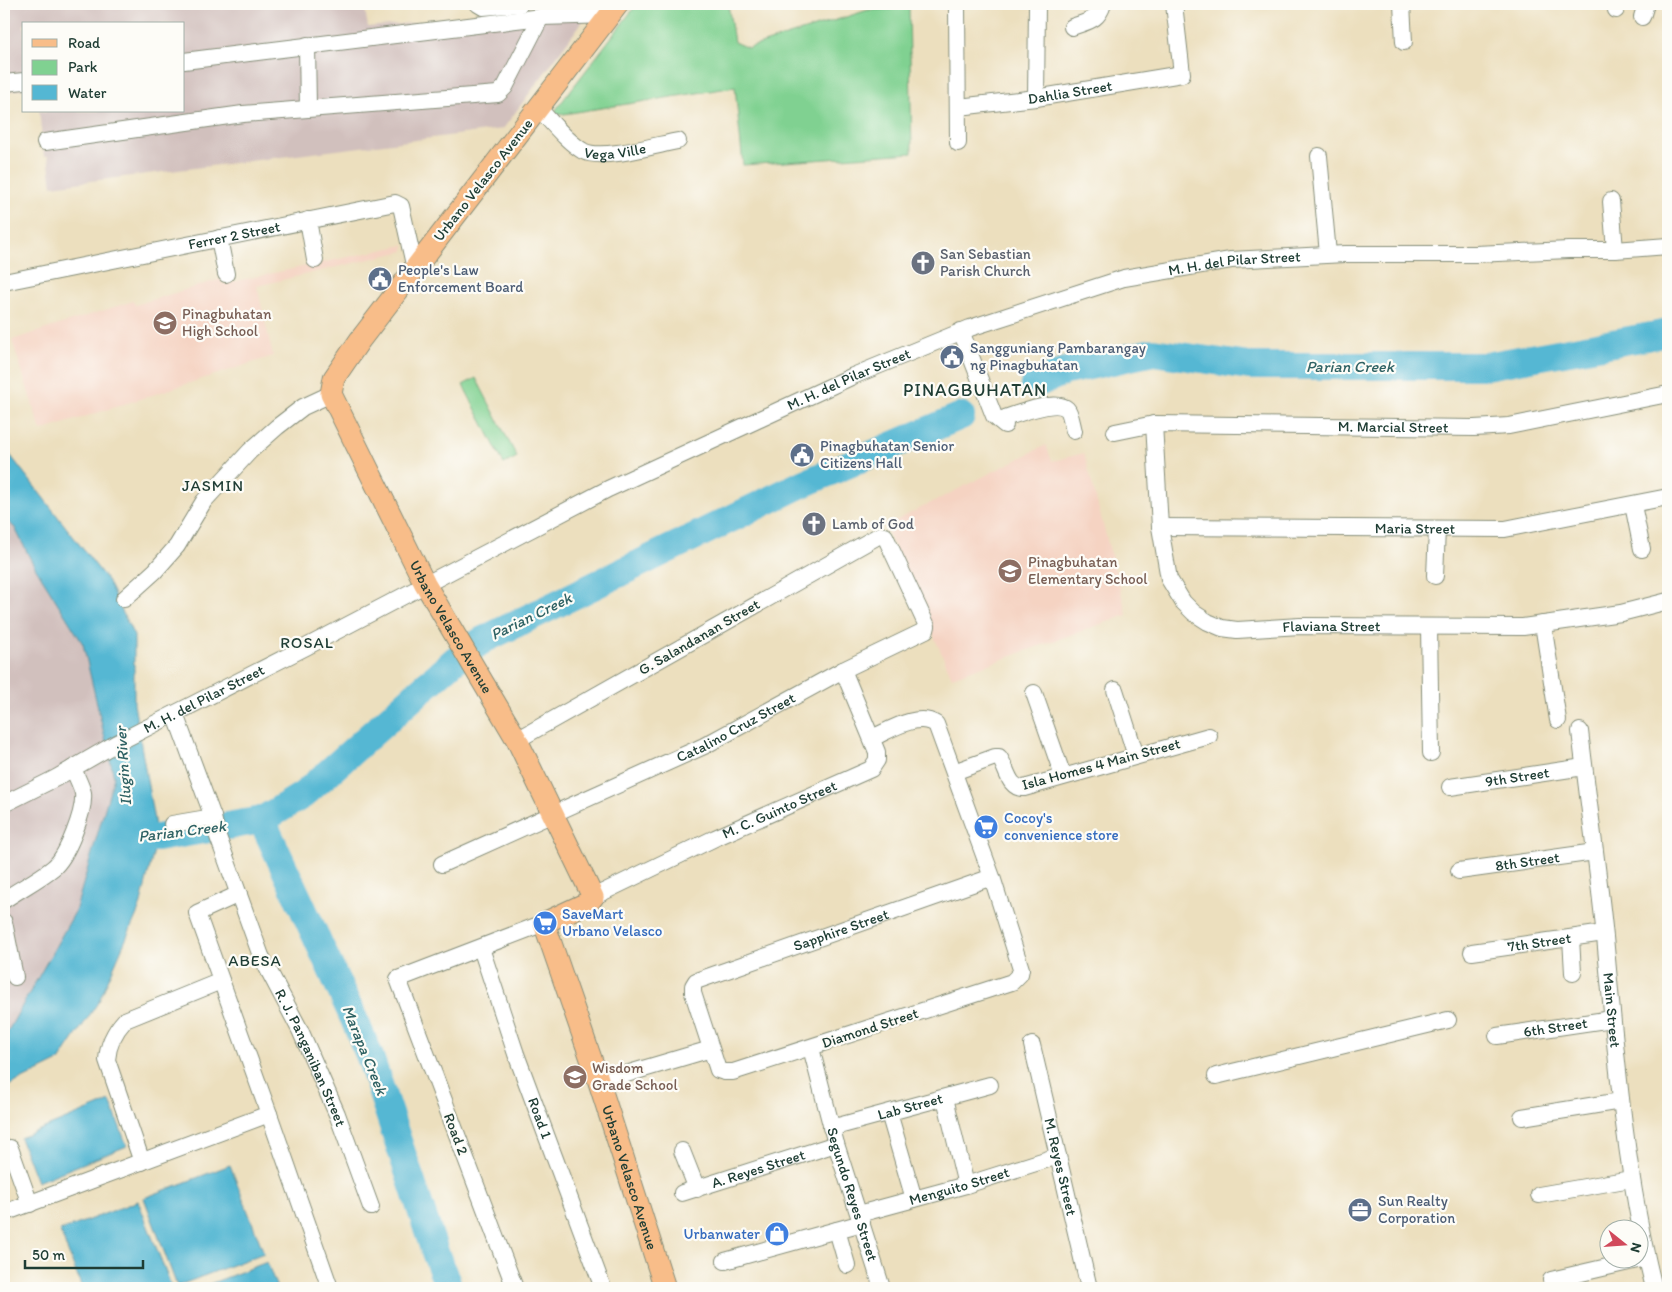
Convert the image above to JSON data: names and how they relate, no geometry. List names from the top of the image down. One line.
{"streets":{"main road":["Urbano Velasco Avenue"],"street":["Dahlia Street","Vega Ville","Ferrer 2 Street","M. H. del Pilar Street","M. Marcial Street","Maria Street","Flaviana Street","G. Salandanan Street","Catalino Cruz Street","Isla Homes 4 Main Street","9th Street","M. C. Guinto Street","8th Street","Sapphire Street","7th Street","Main Street","6th Street","Diamond Street","R. J. Panganiban Street","Lab Street","Road 1","Road 2","M. Reyes Street","A. Reyes Street","Menguito Street","Segundo Reyes Street"]},"crossings":[["Vega Ville","Urbano Velasco Avenue"],["Urbano Velasco Avenue","Ferrer 2 Street"],["Urbano Velasco Avenue","M. H. del Pilar Street"],["Urbano Velasco Avenue","G. Salandanan Street"],["Urbano Velasco Avenue","Catalino Cruz Street"],["Urbano Velasco Avenue","M. C. Guinto Street"],["M. H. del Pilar Street","R. J. Panganiban Street"],["M. Marcial Street","Flaviana Street"],["Maria Street","Flaviana Street"],["G. Salandanan Street","Catalino Cruz Street"],["Catalino Cruz Street","M. C. Guinto Street"],["9th Street","Main Street"],["8th Street","Main Street"],["Sapphire Street","Diamond Street"],["7th Street","Main Street"],["Main Street","6th Street"],["Diamond Street","Segundo Reyes Street"],["Lab Street","Segundo Reyes Street"],["Road 1","Road 2"],["M. Reyes Street","Menguito Street"],["A. Reyes Street","Segundo Reyes Street"],["Menguito Street","Segundo Reyes Street"]],"districts":["PINAGBUHATAN","JASMIN","ROSAL","ABESA"],"water":["Parian Creek","Ilugin River","Marapa Creek"],"places":{"church":["San Sebastian Parish Church","Lamb of God"],"public building":["People's Law Enforcement Board","Sangguniang Pambarangay ng Pinagbuhatan","Pinagbuhatan Senior Citizens Hall"],"school or university":["Pinagbuhatan High School","Pinagbuhatan Elementary School","Wisdom Grade School"],"supermarket":["Cocoy's convenience store","SaveMart Urbano Velasco"],"office":["Sun Realty Corporation"],"shop":["Urbanwater"]},"legend":["Road","Park","Water"],"scale_bar":"50 m","north":"right"}
